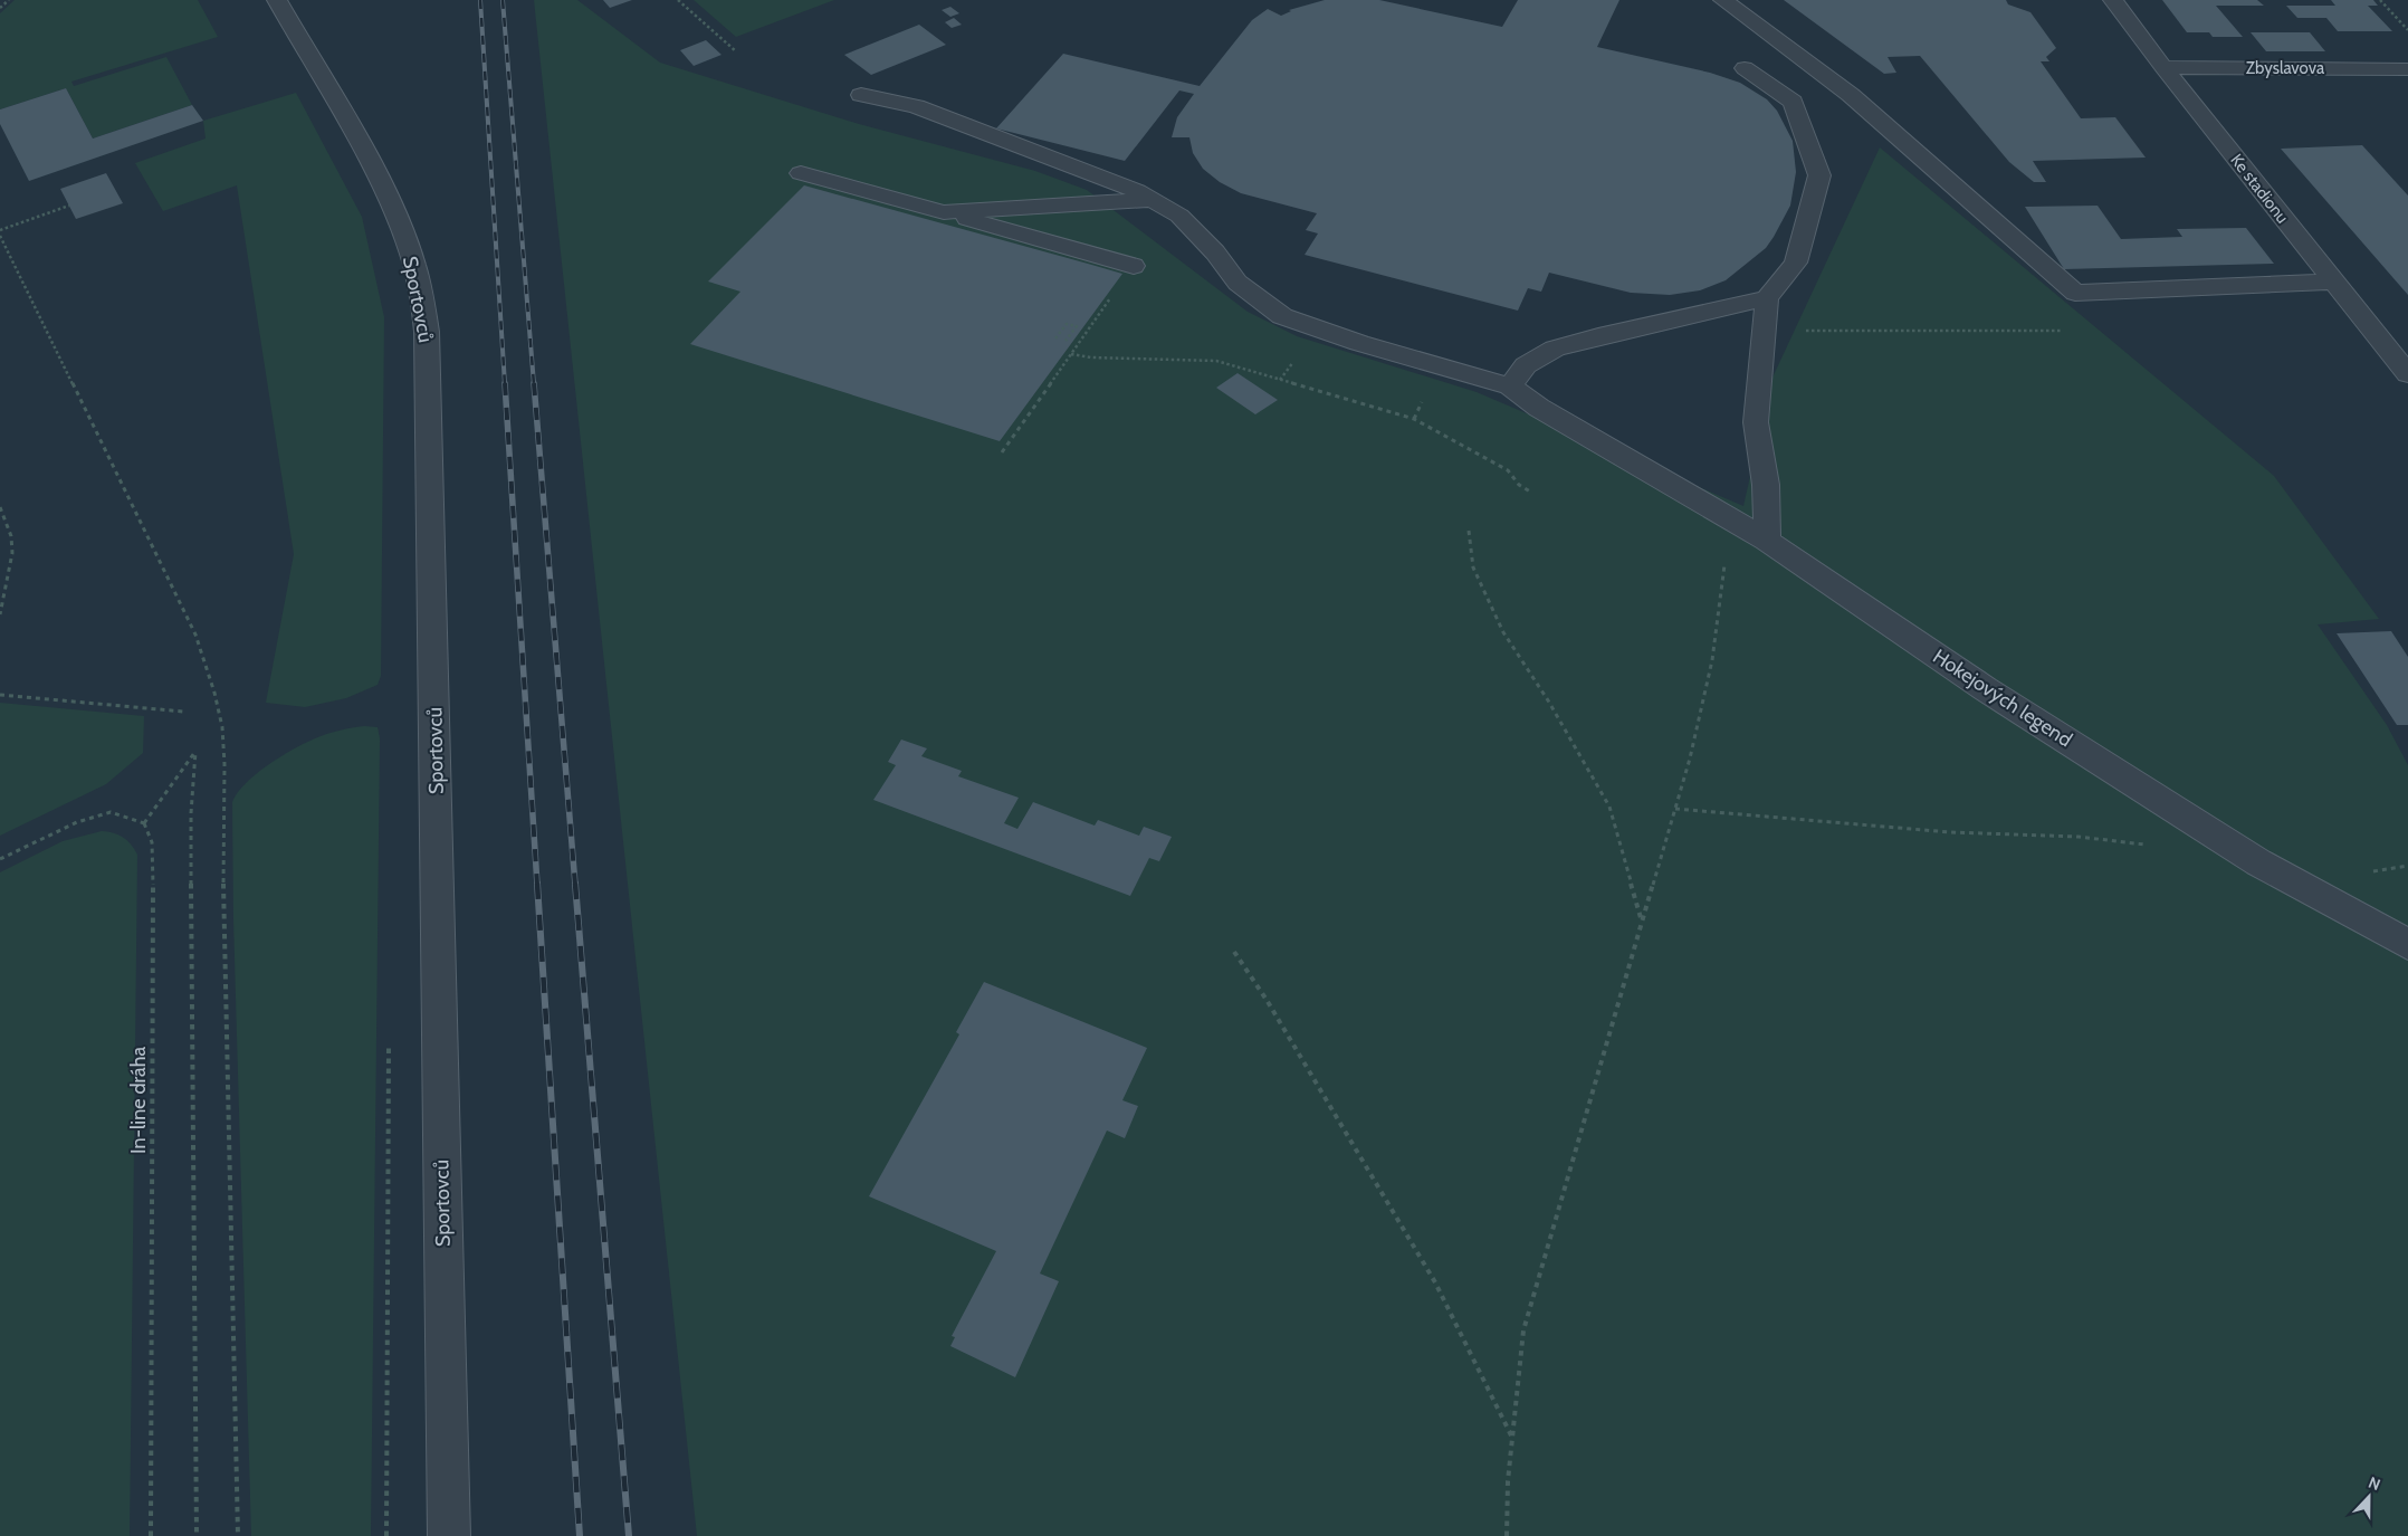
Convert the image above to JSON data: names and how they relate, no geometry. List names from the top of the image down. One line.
{"streets":{"street":["Zbyslavova","Ke stadionu","Sportovců","Hokejových legend"],"path":["In-line dráha"]},"crossings":[["Zbyslavova","Ke stadionu"]],"north":"top"}
